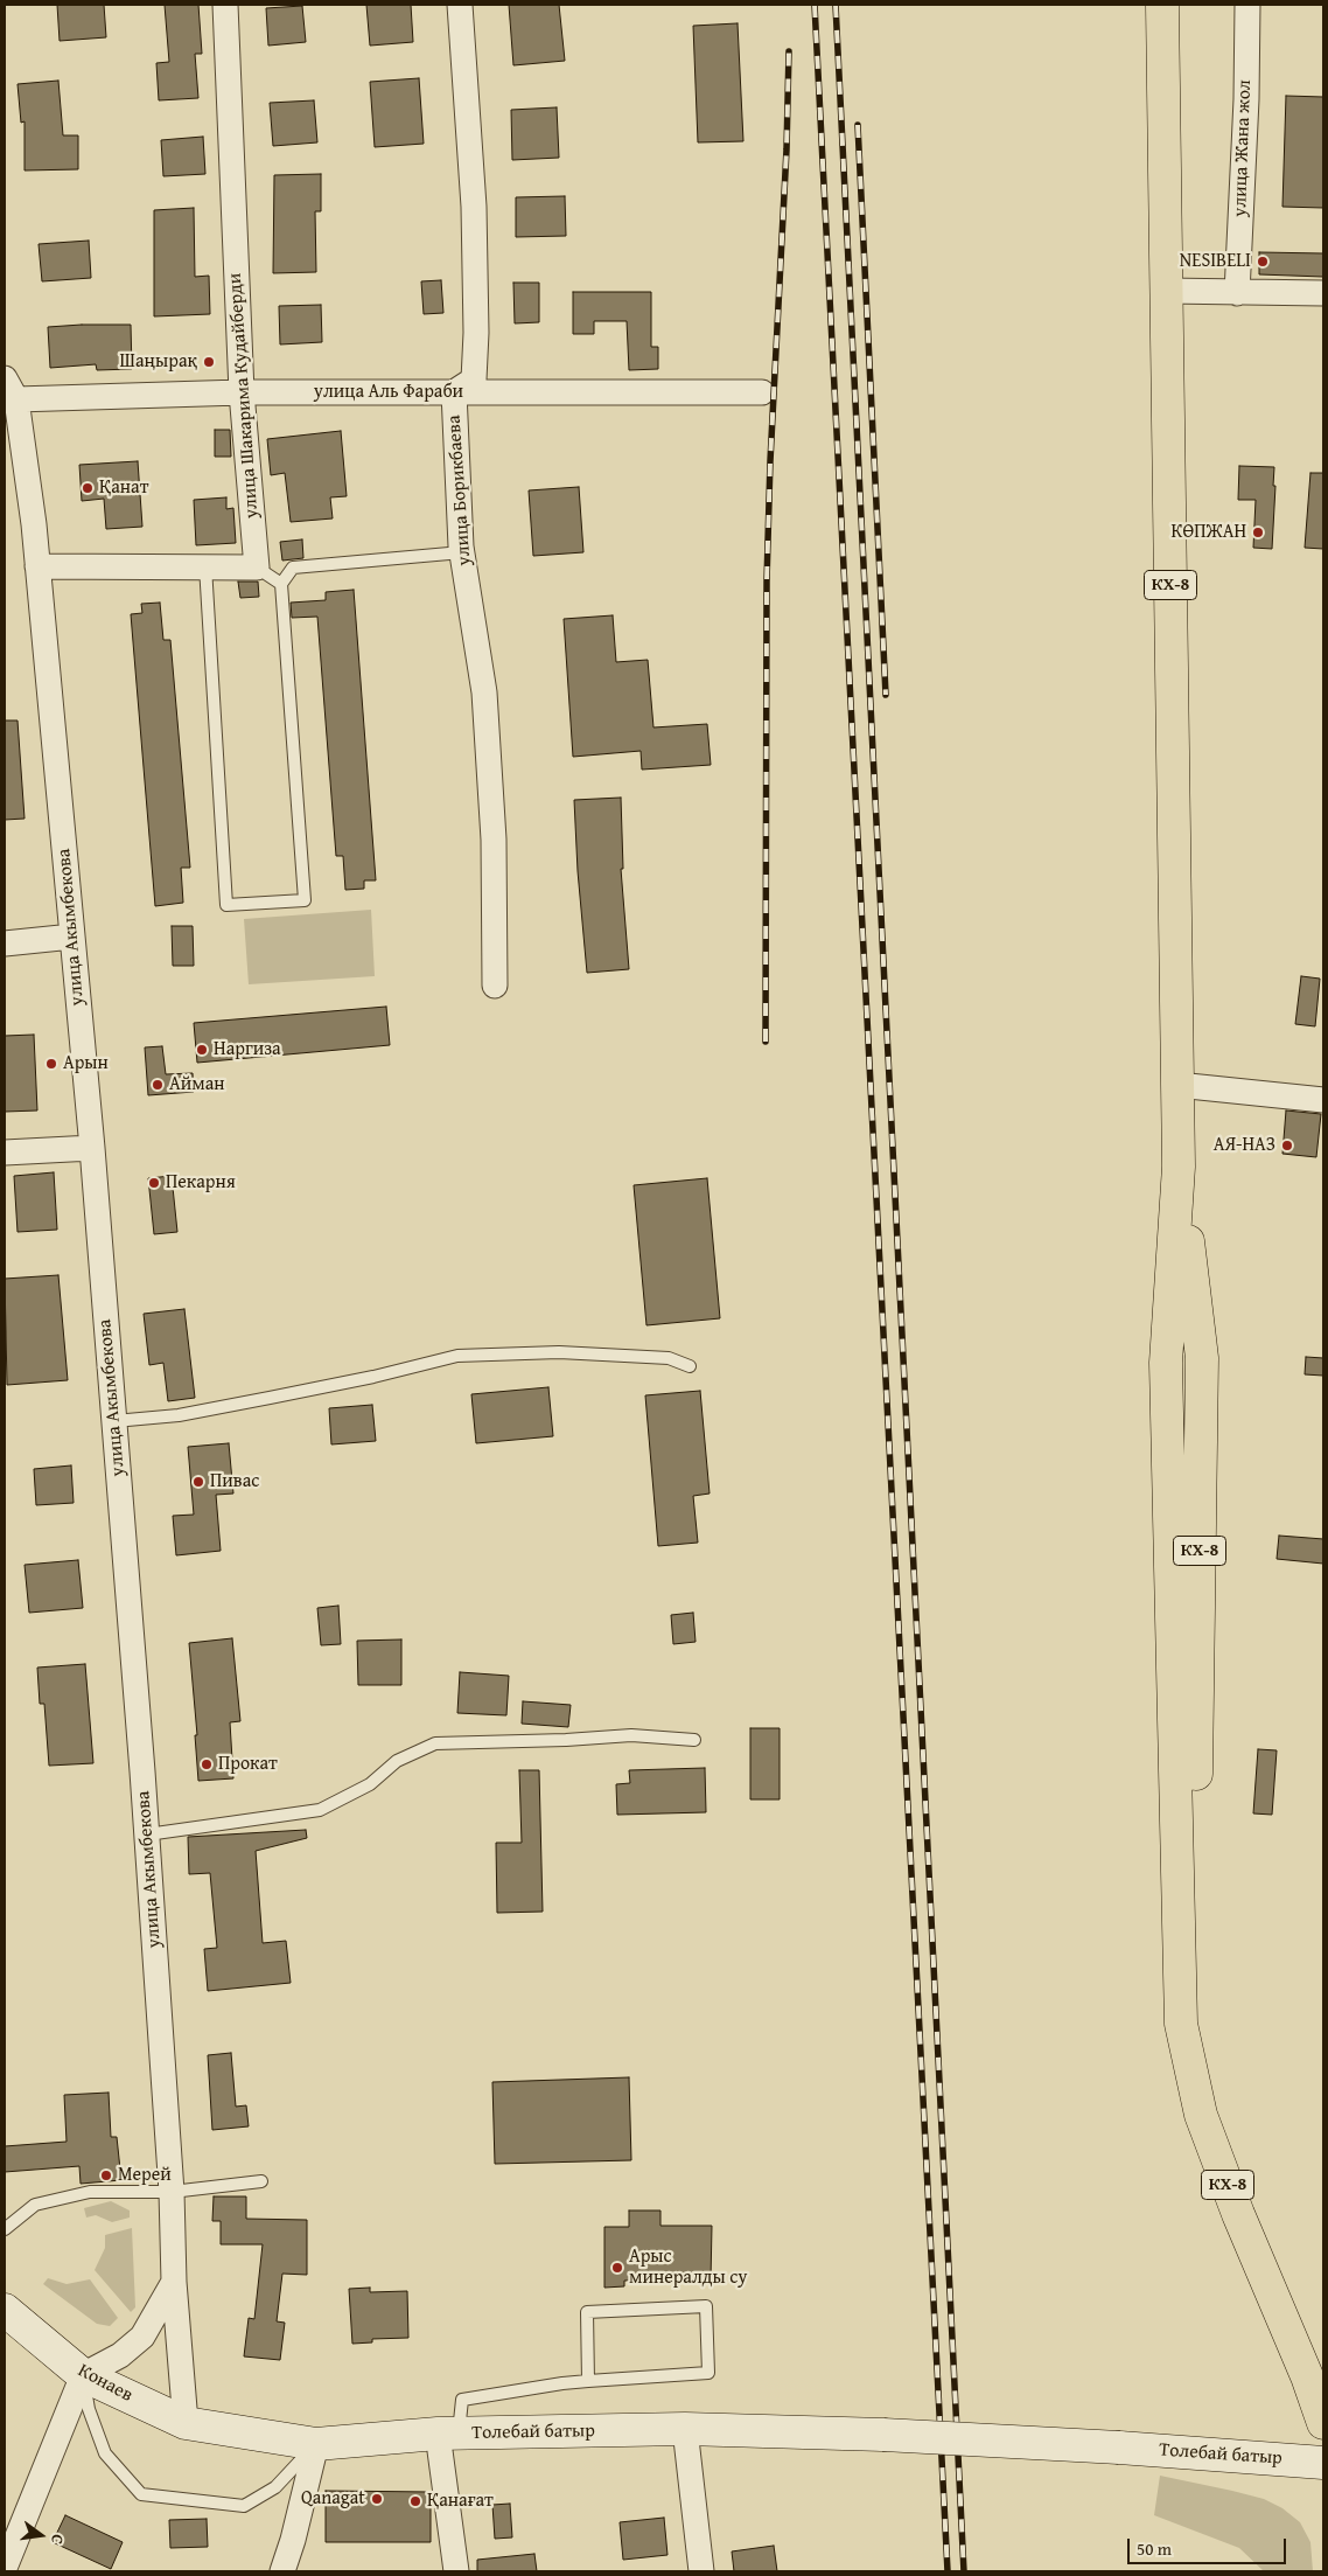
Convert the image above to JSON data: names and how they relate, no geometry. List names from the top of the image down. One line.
{"streets":{"main road":["КХ-8","Конаев","Толебай батыр"],"street":["улица Жана жол","улица Аль Фараби","улица Шакарима Кудайберди","улица Борикбаева","улица Акымбекова"]},"crossings":[["улица Аль Фараби","улица Шакарима Кудайберди"],["улица Аль Фараби","улица Борикбаева"],["улица Аль Фараби","улица Акымбекова"],["улица Акымбекова","Конаев"],["улица Акымбекова","Толебай батыр"],["Конаев","Толебай батыр"]],"places":["NESIBELI","Шаңырақ","Қанат","КӨПЖАН","Наргиза","Арын","Айман","АЯ-НАЗ","Пекарня","Пивас","Прокат","Мерей","Арыс минералды су","Qanagat","Қанағат"],"scale_bar":"50 m","north":"right"}
